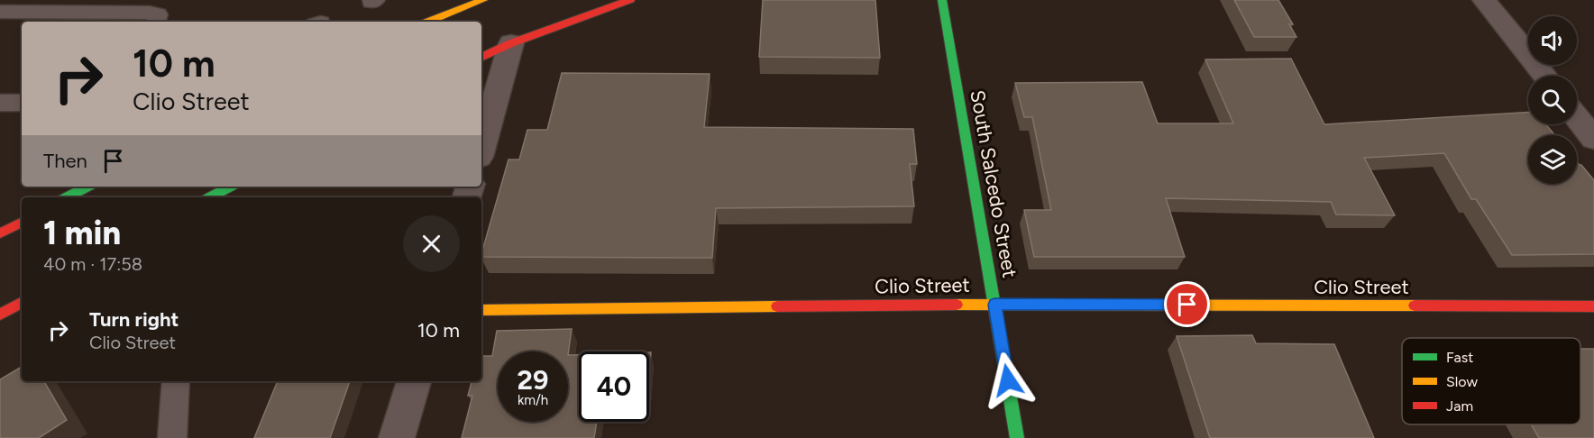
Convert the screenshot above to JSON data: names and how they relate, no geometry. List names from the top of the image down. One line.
{"streets":{"street":["South Salcedo Street","Clio Street"]},"crossings":[["South Salcedo Street","Clio Street"]],"legend":["Fast","Slow","Jam"],"page":{"turn":["10 m","Clio Street"],"then":"Then","heading":["1 min","40 m · 17:58"],"list":[{"name":"Turn right","note":"Clio Street","value":"10 m"}],"speed":"29 km/h","limit":"40"}}
